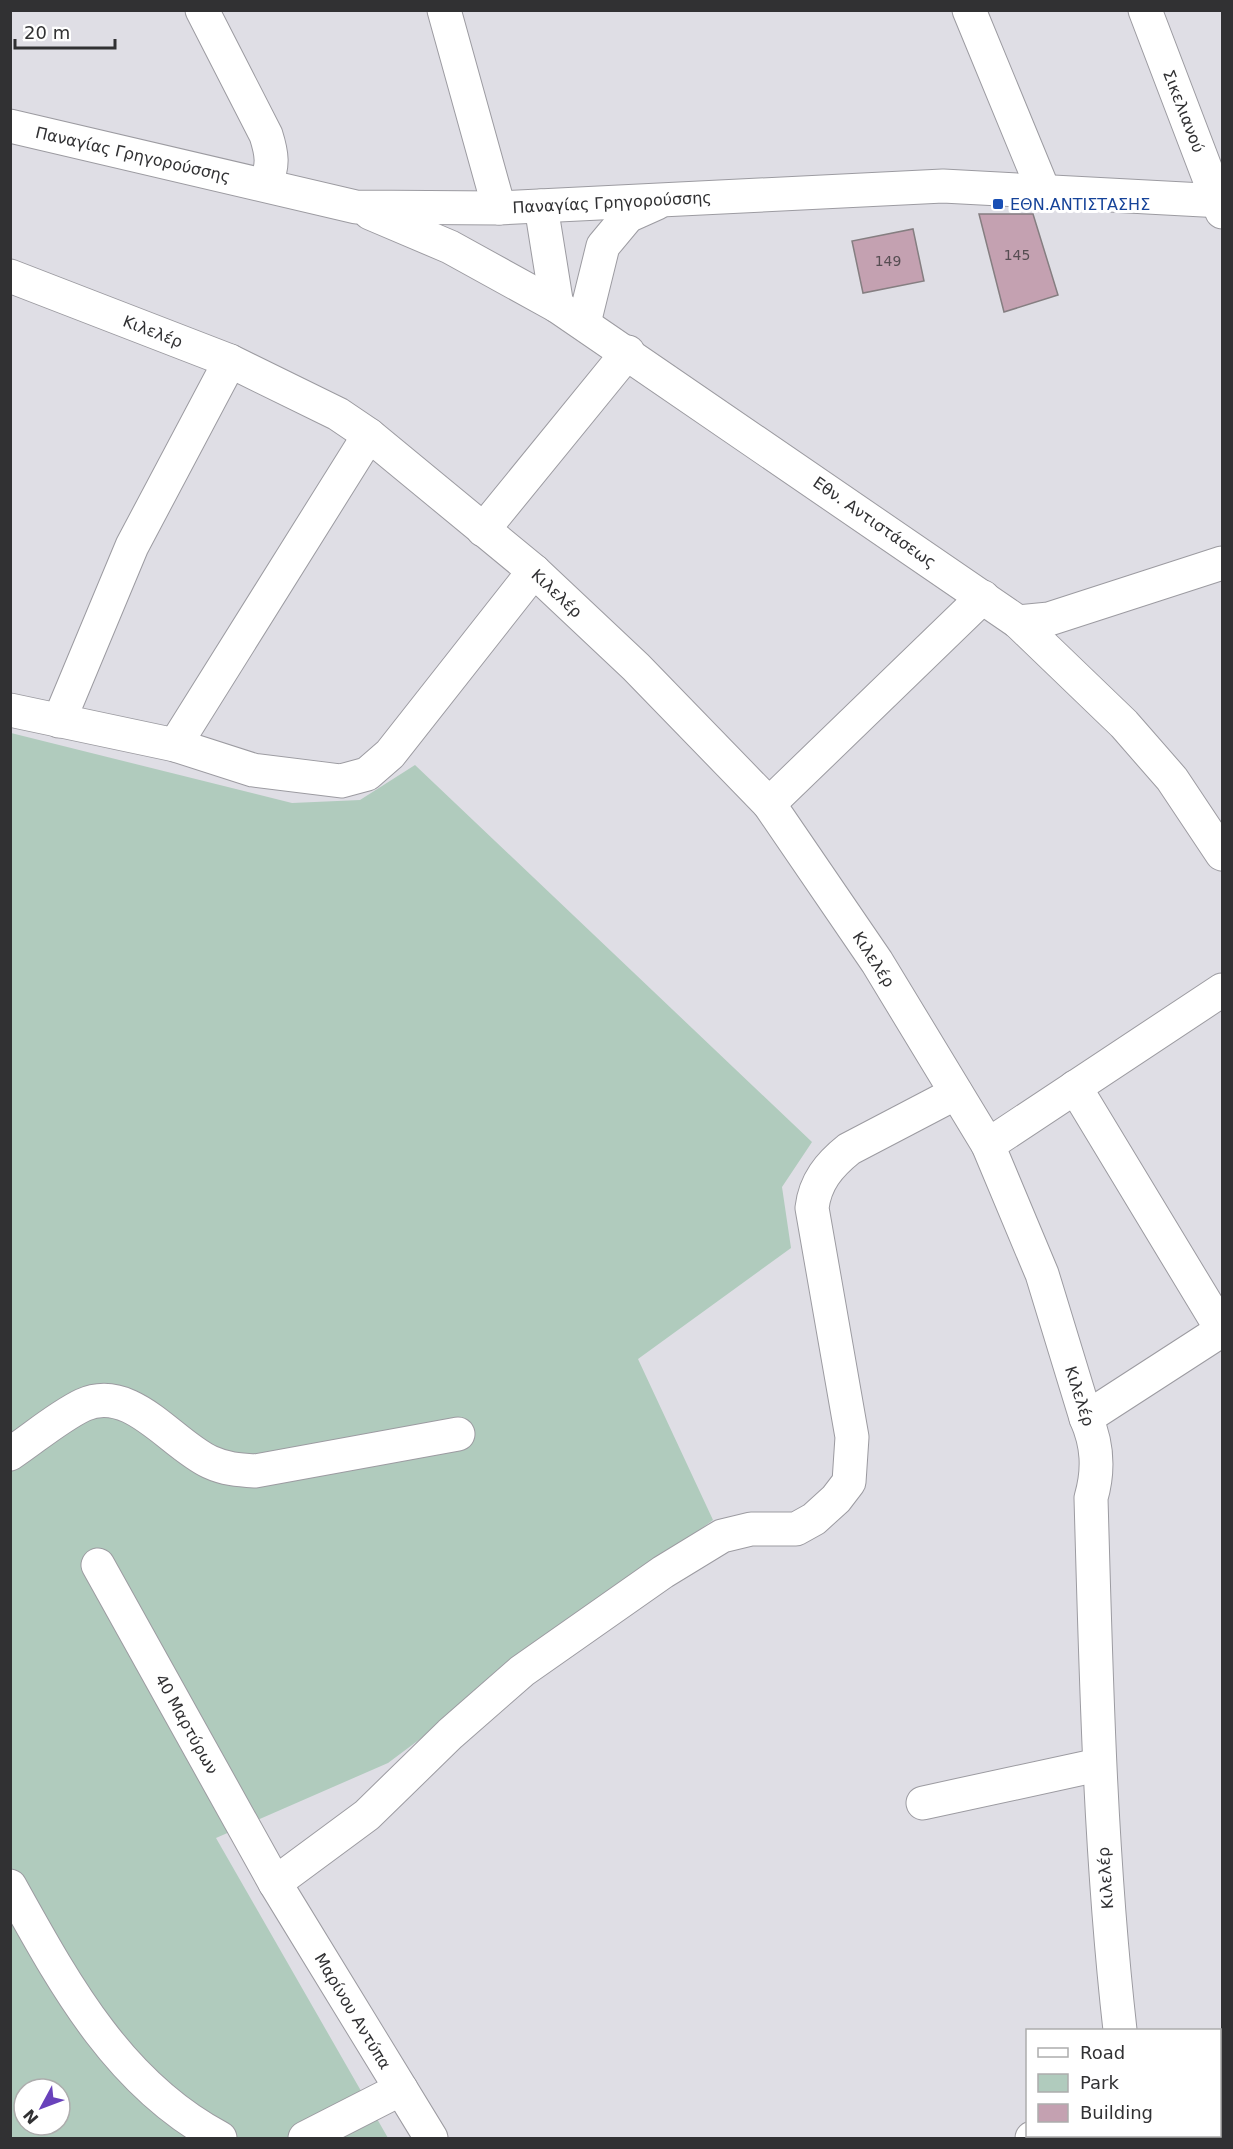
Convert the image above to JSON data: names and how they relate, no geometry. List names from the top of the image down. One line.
{"streets":{"street":["Σικελιανού","Παναγίας Γρηγορούσσης","Κιλελέρ","Εθν. Αντιστάσεως","40 Μαρτύρων","Μαρίνου Αντύπα"]},"crossings":[["Σικελιανού","Παναγίας Γρηγορούσσης"],["Παναγίας Γρηγορούσσης","Εθν. Αντιστάσεως"],["40 Μαρτύρων","Μαρίνου Αντύπα"]],"places":{"transit":["ΕΘΝ.ΑΝΤΙΣΤΑΣΗΣ"]},"house_numbers":["145","149"],"legend":["Road","Park","Building"],"scale_bar":"20 m","north":"bottom left"}
